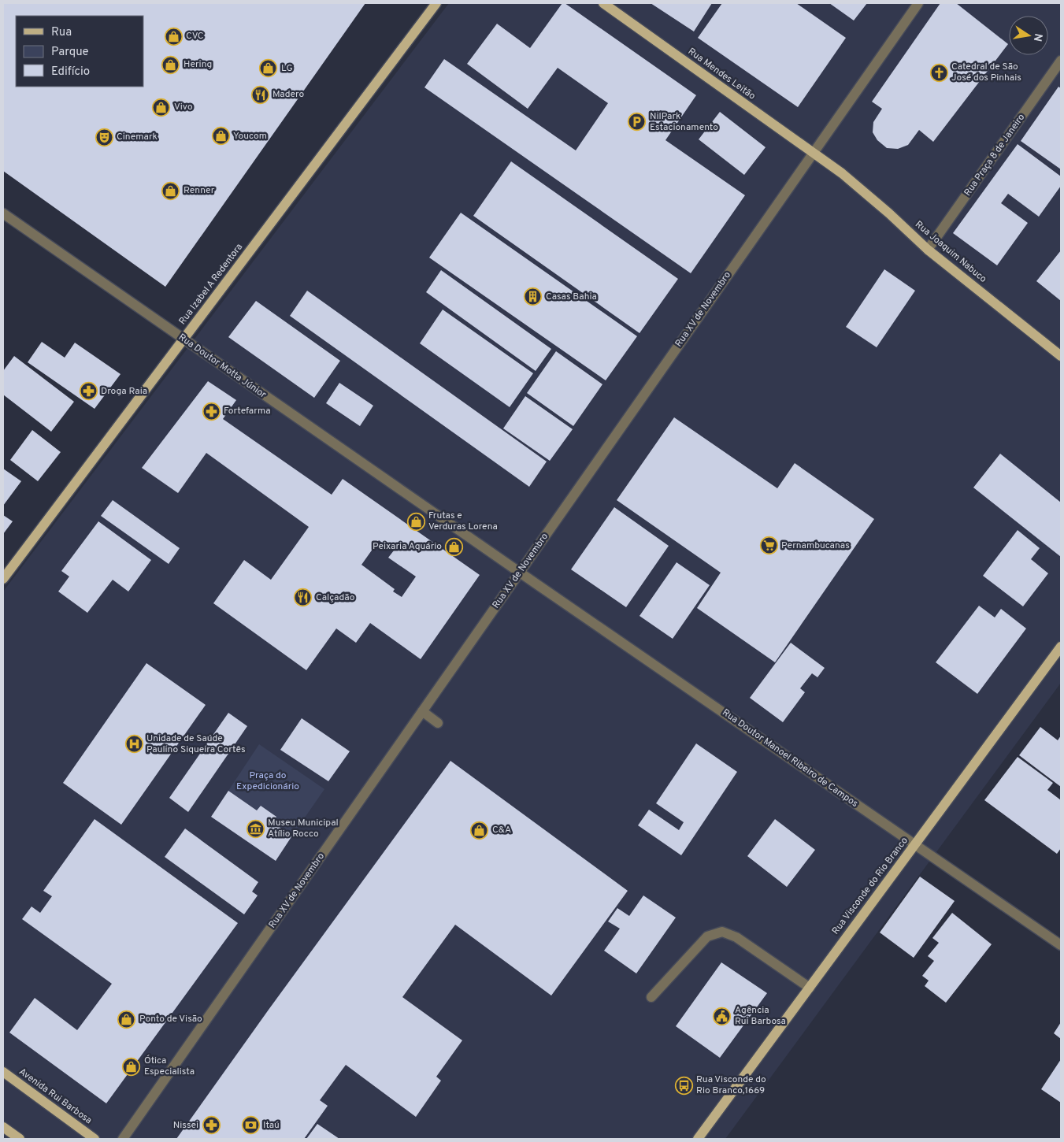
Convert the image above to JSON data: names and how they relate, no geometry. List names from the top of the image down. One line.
{"streets":{"main road":["Rua Mendes Leitão","Rua Joaquim Nabuco","Rua Izabel A Redentora","Rua Visconde do Rio Branco","Avenida Rui Barbosa"],"street":["Rua Praça 8 de Janeiro","Rua XV de Novembro","Rua Doutor Motta Júnior","Rua Doutor Manoel Ribeiro de Campos"]},"crossings":[["Rua Mendes Leitão","Rua Joaquim Nabuco"],["Rua Mendes Leitão","Rua XV de Novembro"],["Rua Praça 8 de Janeiro","Rua Joaquim Nabuco"],["Rua Izabel A Redentora","Rua Doutor Motta Júnior"],["Rua XV de Novembro","Rua Doutor Motta Júnior"],["Rua XV de Novembro","Rua Doutor Manoel Ribeiro de Campos"],["Rua Doutor Motta Júnior","Rua Doutor Manoel Ribeiro de Campos"],["Rua Doutor Manoel Ribeiro de Campos","Rua Visconde do Rio Branco"]],"parks":["Praça do Expedicionário"],"places":{"shop":["CVC","Hering","LG","Vivo","Youcom","Renner","Frutas e Verduras Lorena","Peixaria Aquário","C&A","Ponto de Visão","Ótica Especialista"],"church":["Catedral de São José dos Pinhais"],"restaurant":["Madero","Calçadão"],"parking":["NilPark Estacionamento"],"theatre":["Cinemark"],"building":["Casas Bahia"],"pharmacy":["Droga Raia","Fortefarma","Nissei"],"supermarket":["Pernambucanas"],"hospital":["Unidade de Saúde Paulino Siqueira Cortês"],"museum":["Museu Municipal Atílio Rocco"],"public building":["Agência Rui Barbosa"],"bus stop":["Rua Visconde do Rio Branco,1669"],"bank":["Itaú"]},"legend":["Rua","Parque","Edifício"],"north":"right"}
